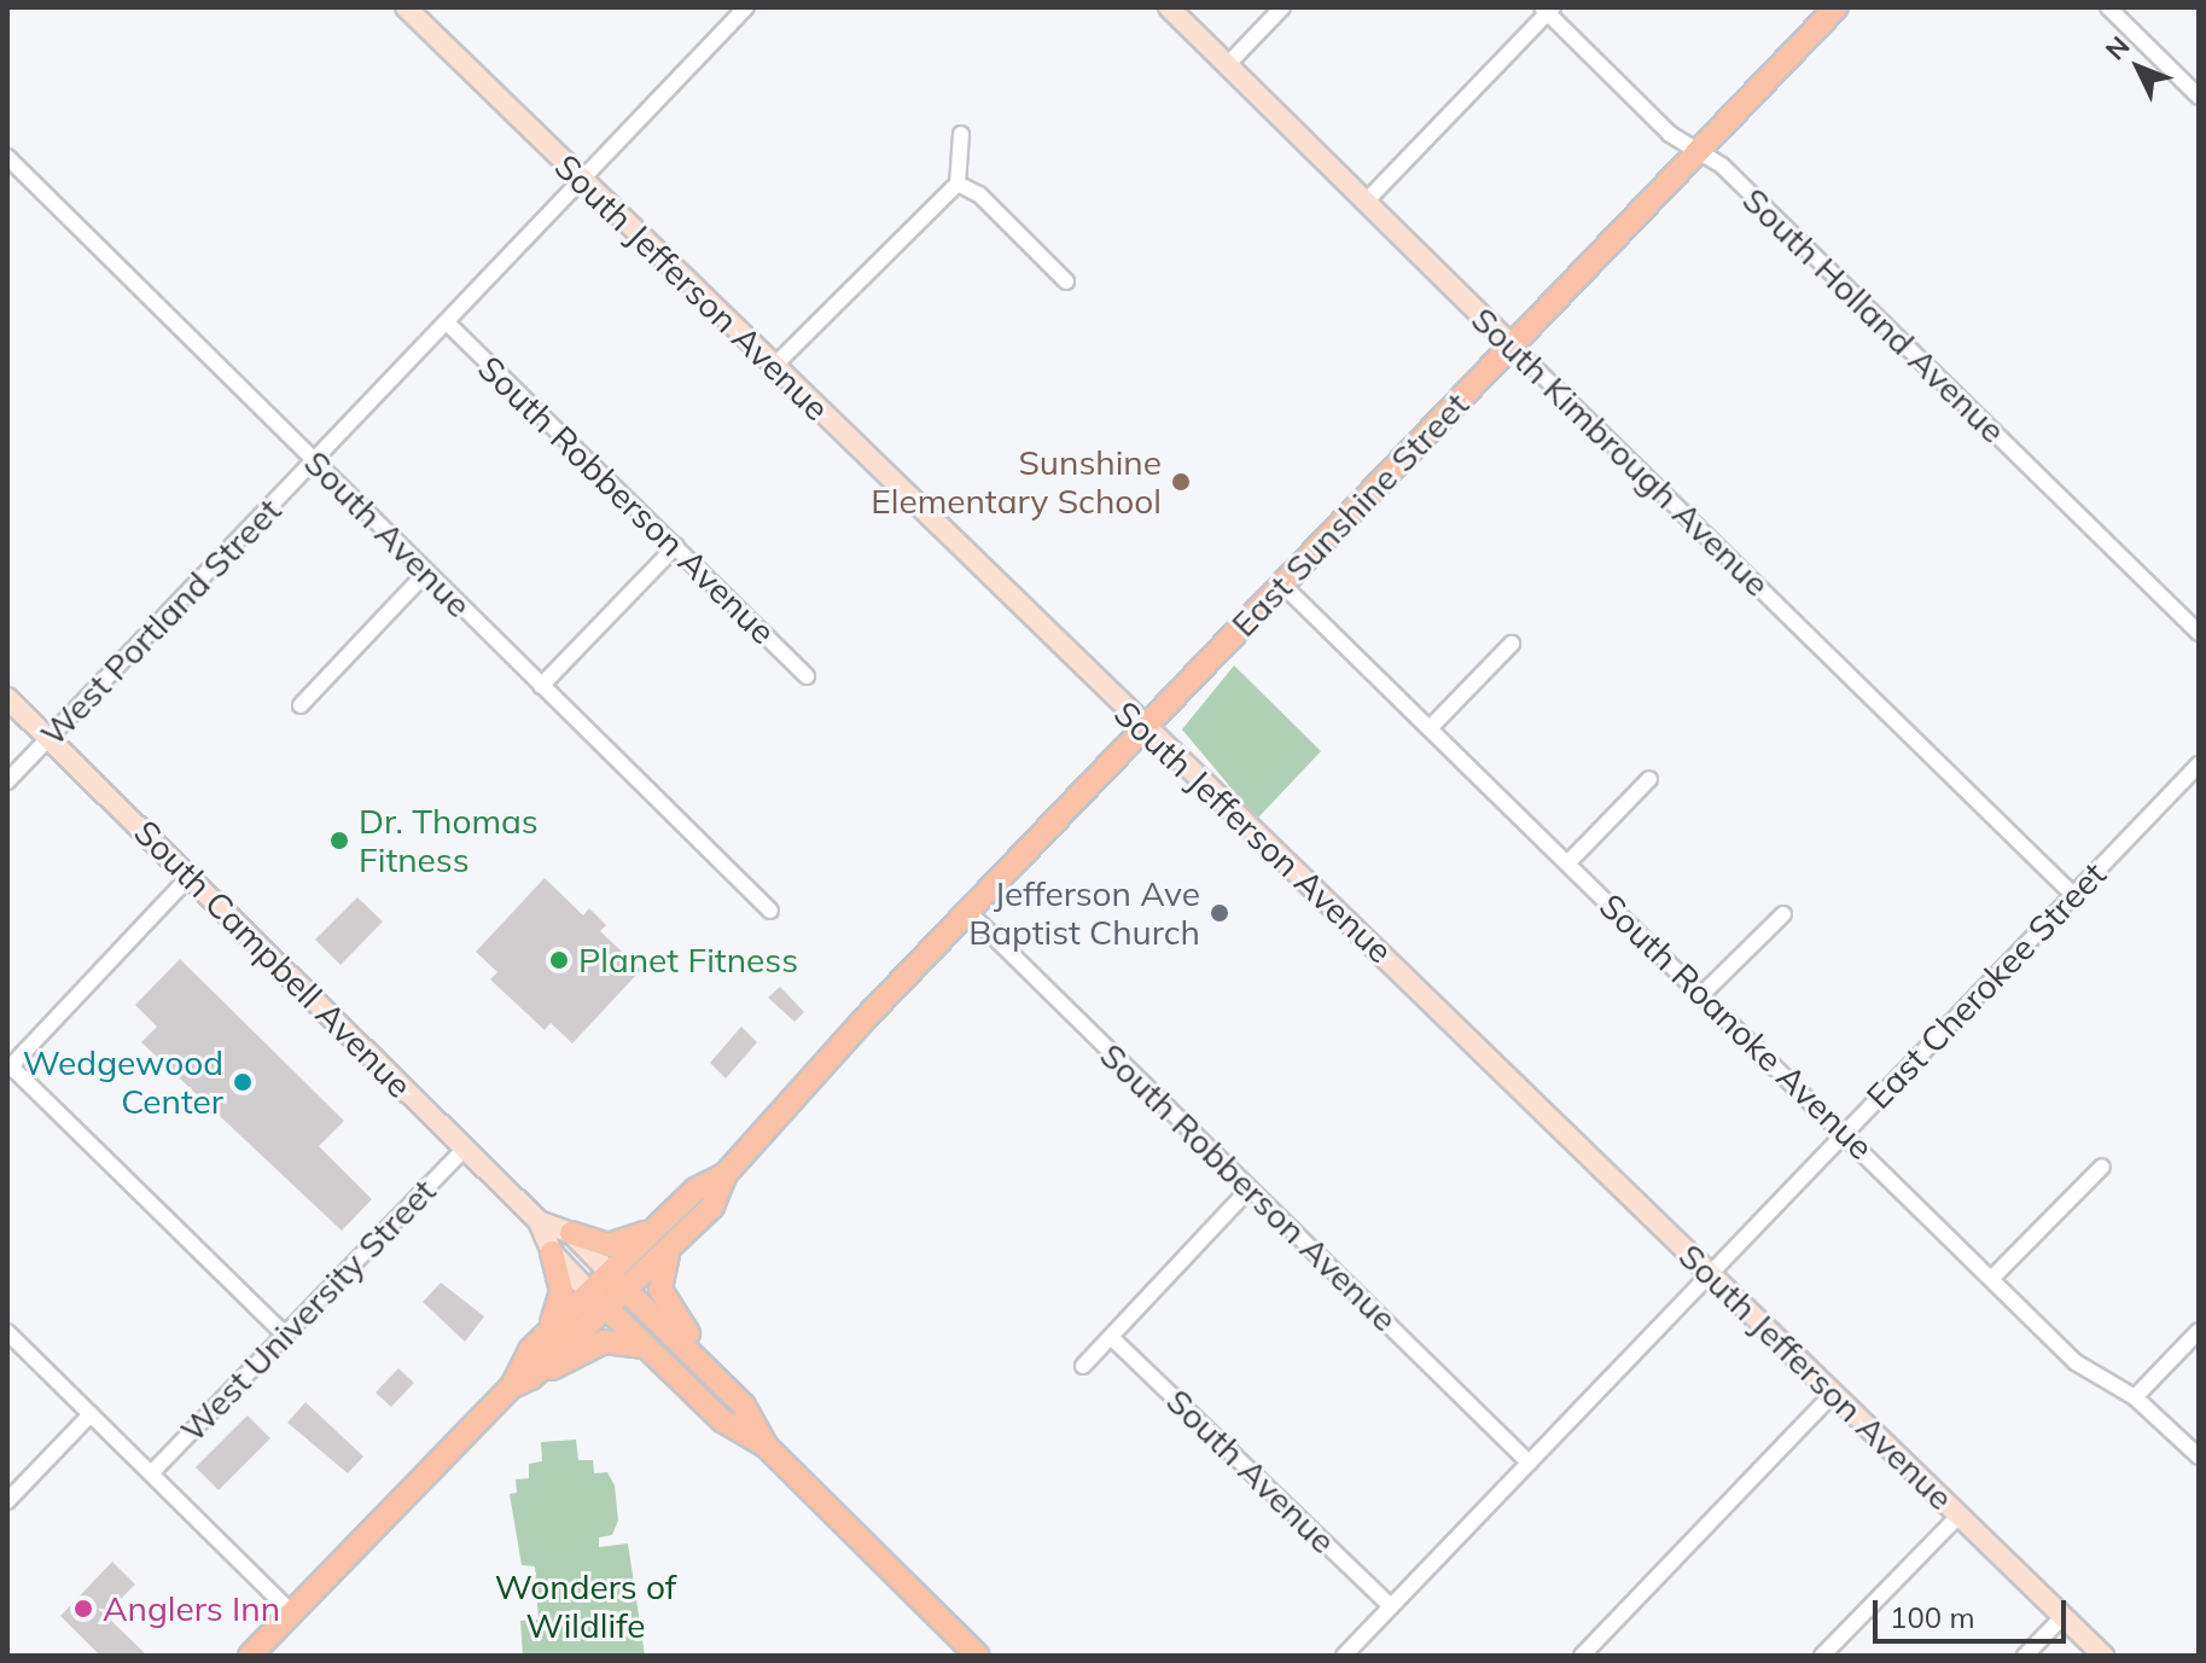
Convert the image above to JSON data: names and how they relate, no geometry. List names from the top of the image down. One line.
{"streets":{"main road":["South Jefferson Avenue","South Kimbrough Avenue","East Sunshine Street","South Campbell Avenue"],"street":["South Holland Avenue","South Robberson Avenue","South Avenue","West Portland Street","East Cherokee Street","South Roanoke Avenue","West University Street"]},"crossings":[["South Jefferson Avenue","East Sunshine Street"],["South Jefferson Avenue","West Portland Street"],["South Jefferson Avenue","East Cherokee Street"],["South Holland Avenue","East Sunshine Street"],["South Kimbrough Avenue","East Sunshine Street"],["South Kimbrough Avenue","East Cherokee Street"],["South Robberson Avenue","East Sunshine Street"],["South Robberson Avenue","West Portland Street"],["South Robberson Avenue","East Cherokee Street"],["East Sunshine Street","South Roanoke Avenue"],["South Avenue","West Portland Street"],["South Avenue","East Cherokee Street"],["West Portland Street","South Campbell Avenue"],["South Campbell Avenue","West University Street"],["East Cherokee Street","South Roanoke Avenue"]],"parks":["Wonders of Wildlife"],"places":["Sunshine Elementary School","Dr. Thomas Fitness","Jefferson Ave Baptist Church","Planet Fitness","Wedgewood Center","Anglers Inn"],"scale_bar":"100 m","north":"top left"}
